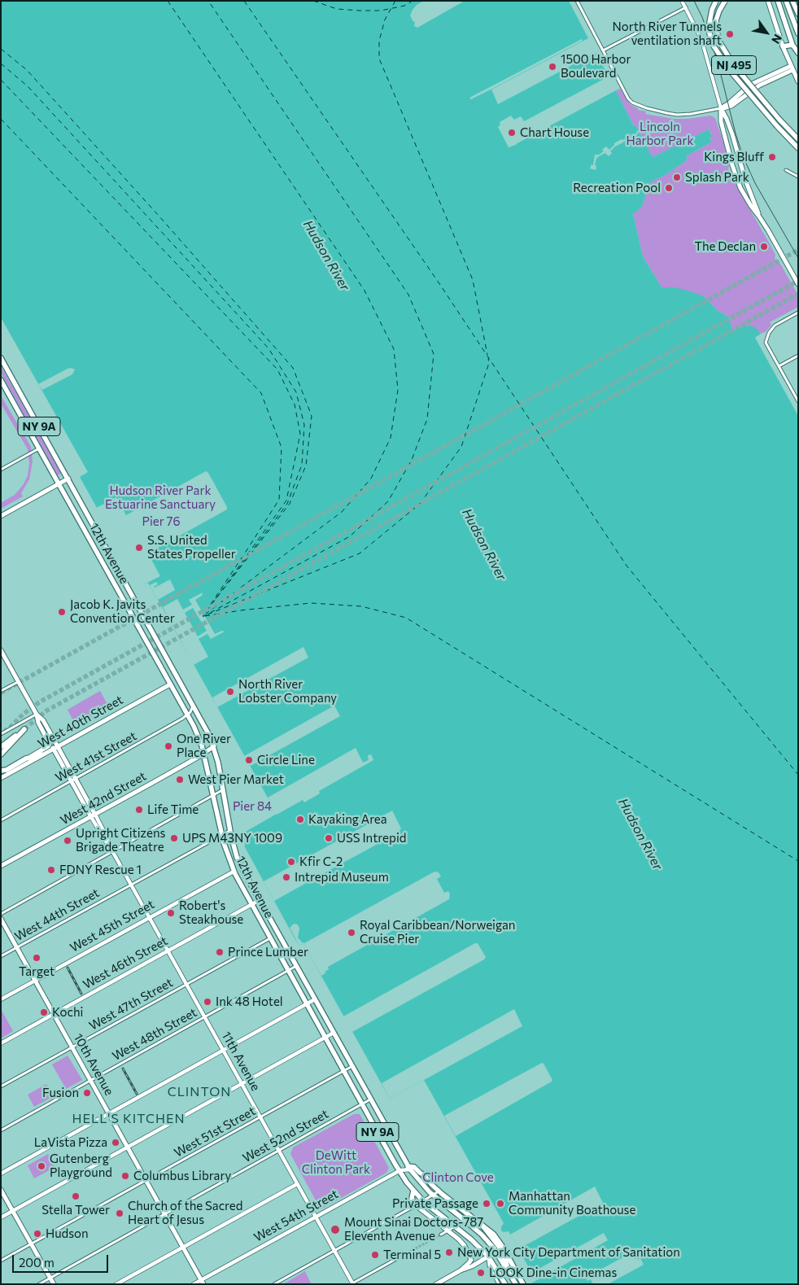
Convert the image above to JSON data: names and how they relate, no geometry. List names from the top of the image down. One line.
{"streets":{"highway":["NJ 495","NY 9A","12th Avenue"],"main road":["West 40th Street","West 42nd Street","West 45th Street","West 46th Street","11th Avenue","10th Avenue","West 54th Street"],"street":["West 41st Street","West 44th Street","West 47th Street","West 48th Street","West 51st Street","West 52nd Street"]},"crossings":[["NY 9A","12th Avenue"],["12th Avenue","West 40th Street"],["12th Avenue","West 41st Street"],["12th Avenue","West 42nd Street"],["12th Avenue","West 44th Street"],["12th Avenue","West 45th Street"],["12th Avenue","West 46th Street"],["12th Avenue","West 47th Street"],["12th Avenue","West 48th Street"],["12th Avenue","West 51st Street"],["12th Avenue","West 52nd Street"],["12th Avenue","West 54th Street"],["West 40th Street","11th Avenue"],["West 41st Street","11th Avenue"],["West 42nd Street","11th Avenue"],["West 44th Street","11th Avenue"],["West 44th Street","10th Avenue"],["West 45th Street","11th Avenue"],["West 45th Street","10th Avenue"],["West 46th Street","11th Avenue"],["West 46th Street","10th Avenue"],["West 47th Street","11th Avenue"],["West 47th Street","10th Avenue"],["West 48th Street","11th Avenue"],["West 48th Street","10th Avenue"],["11th Avenue","West 51st Street"],["11th Avenue","West 52nd Street"],["11th Avenue","West 54th Street"],["10th Avenue","West 51st Street"],["10th Avenue","West 52nd Street"],["10th Avenue","West 54th Street"]],"districts":["CLINTON","HELL'S KITCHEN"],"water":["Hudson River"],"parks":["Lincoln Harbor Park","Hudson River Park Estuarine Sanctuary","Pier 76","Pier 84","DeWitt Clinton Park","Clinton Cove"],"places":["North River Tunnels ventilation shaft","1500 Harbor Boulevard","Chart House","Kings Bluff","Splash Park","Recreation Pool","The Declan","S.S. United States Propeller","Jacob K. Javits Convention Center","North River Lobster Company","One River Place","Circle Line","West Pier Market","Life Time","Kayaking Area","UPS M43NY 1009","USS Intrepid","Upright Citizens Brigade Theatre","Kfir C-2","FDNY Rescue 1","Intrepid Museum","Robert's Steakhouse","Royal Caribbean/Norweigan Cruise Pier","Prince Lumber","Target","Ink 48 Hotel","Kochi","Fusion","LaVista Pizza","Gutenberg Playground","Columbus Library","Stella Tower","Private Passage","Manhattan Community Boathouse","Church of the Sacred Heart of Jesus","Mount Sinai Doctors-787 Eleventh Avenue","Hudson","New York City Department of Sanitation","Terminal 5","LOOK Dine-in Cinemas"],"scale_bar":"200 m","north":"bottom right"}
